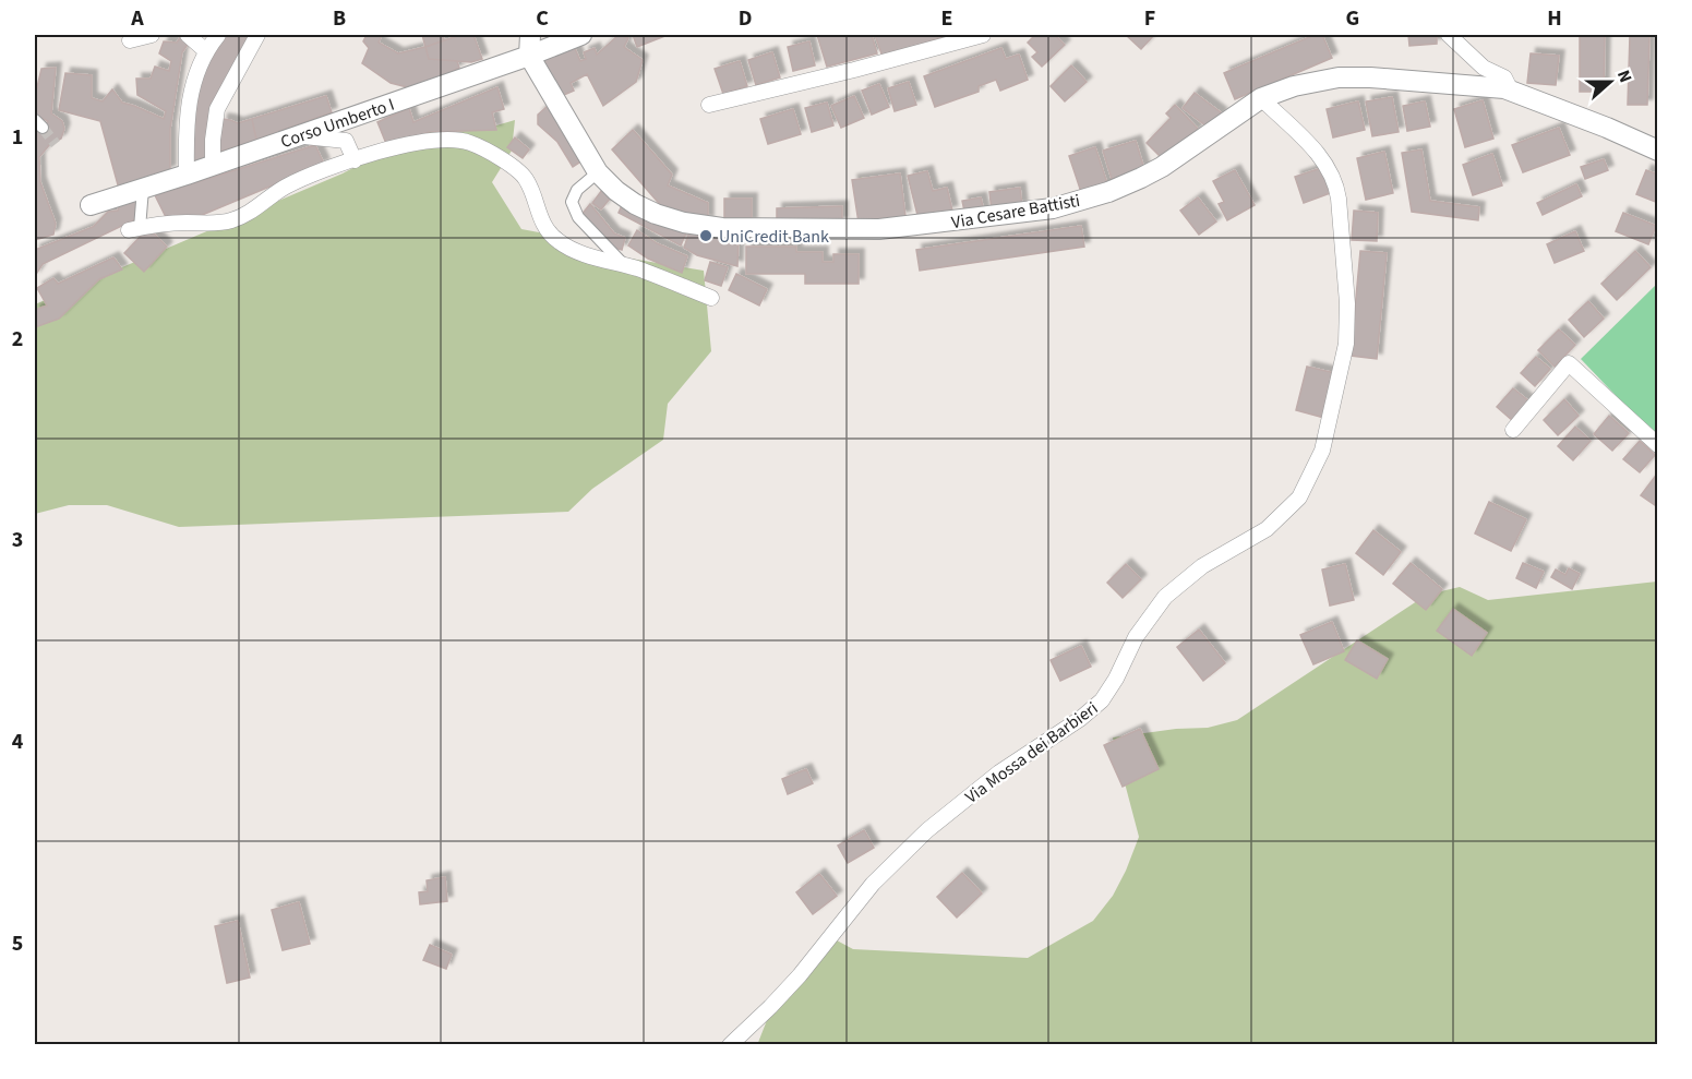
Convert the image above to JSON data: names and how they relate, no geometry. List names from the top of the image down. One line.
{"streets":{"street":["Corso Umberto I","Via Cesare Battisti","Via Mossa dei Barbieri"]},"crossings":[["Corso Umberto I","Via Cesare Battisti"],["Via Cesare Battisti","Via Mossa dei Barbieri"]],"places":["UniCredit Bank"],"north":"right","grid":{"columns":["A","B","C","D","E","F","G","H"],"rows":["1","2","3","4","5"]}}
